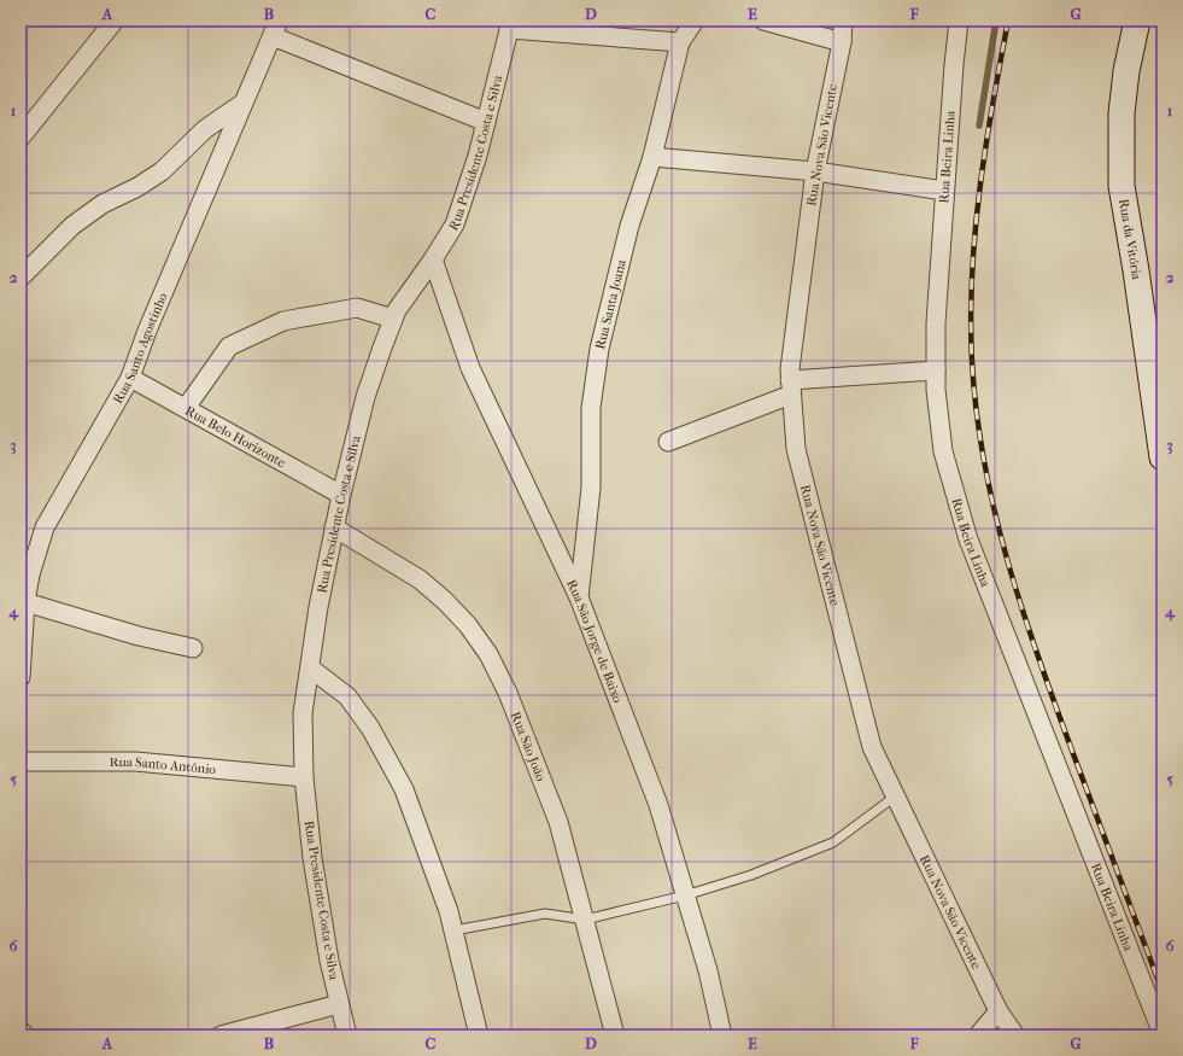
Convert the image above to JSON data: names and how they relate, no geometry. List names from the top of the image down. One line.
{"streets":{"street":["Rua Nova São Vicente","Rua Presidente Costa e Silva","Rua Beira Linha","Rua da Vitória","Rua Santa Joana","Rua Santo Agostinho","Rua Belo Horizonte","Rua São Jorge de Baixo","Rua São João","Rua Santo Antônio"]},"crossings":[["Rua Presidente Costa e Silva","Rua Belo Horizonte"],["Rua Presidente Costa e Silva","Rua São Jorge de Baixo"],["Rua Presidente Costa e Silva","Rua São João"],["Rua Presidente Costa e Silva","Rua Santo Antônio"],["Rua Santa Joana","Rua São Jorge de Baixo"],["Rua Santo Agostinho","Rua Belo Horizonte"]],"grid":{"columns":["A","B","C","D","E","F","G"],"rows":["1","2","3","4","5","6"]}}
